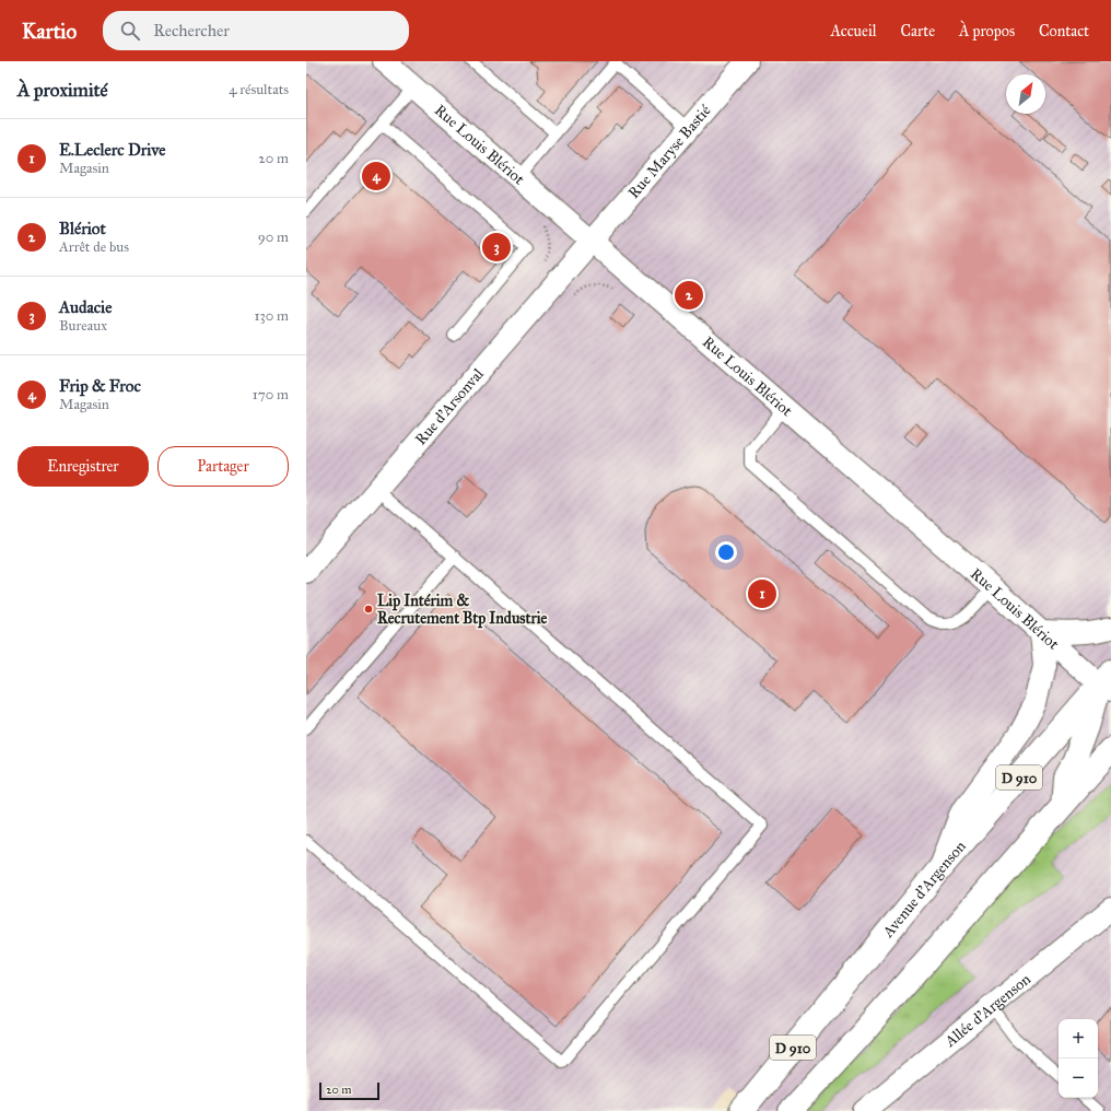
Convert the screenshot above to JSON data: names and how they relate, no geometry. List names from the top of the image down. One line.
{"streets":{"main road":["D 910","Avenue d'Argenson"],"street":["Rue Louis Blériot","Rue Maryse Bastié","Rue d'Arsonval","Allée d’Argenson"]},"crossings":[["Rue Louis Blériot","Rue Maryse Bastié"],["Rue Louis Blériot","Rue d'Arsonval"],["Rue Louis Blériot","Avenue d'Argenson"],["Rue Maryse Bastié","Rue d'Arsonval"]],"places":["Lip Intérim & Recrutement Btp Industrie"],"scale_bar":"20 m","north":"top right","page":{"header":"Kartio","search":"Rechercher","nav":["Accueil","Carte","À propos","Contact"],"heading":["À proximité","4 résultats"],"list":[{"mark":"1","name":"E.Leclerc Drive","note":"Magasin","value":"20 m"},{"mark":"2","name":"Blériot","note":"Arrêt de bus","value":"90 m"},{"mark":"3","name":"Audacie","note":"Bureaux","value":"130 m"},{"mark":"4","name":"Frip & Froc","note":"Magasin","value":"170 m"}],"pins":["4","3","2","1"],"buttons":["Enregistrer","Partager"],"map_buttons":["+","−"],"scale":"20 m"}}
